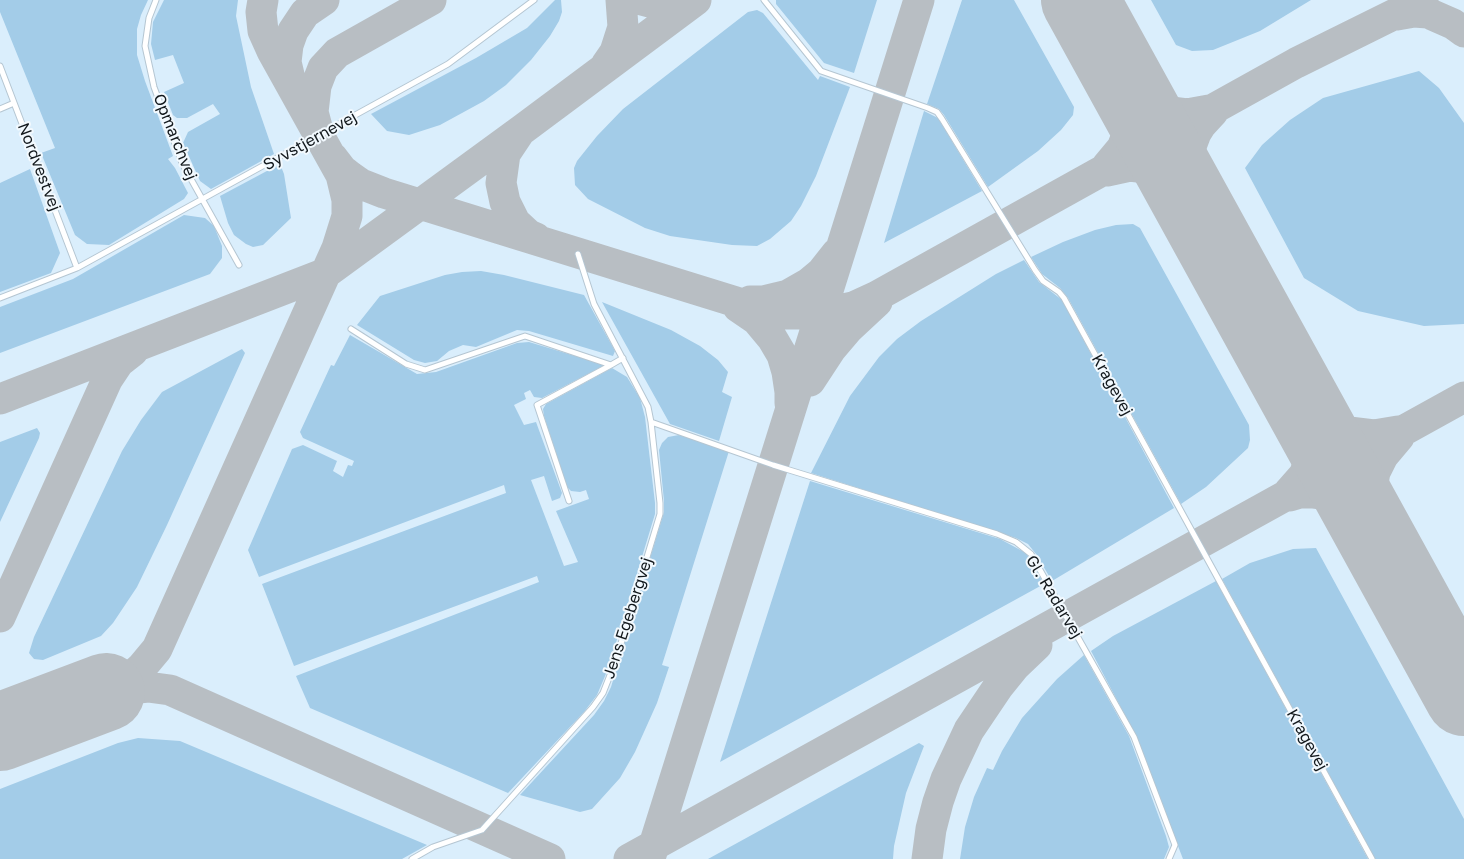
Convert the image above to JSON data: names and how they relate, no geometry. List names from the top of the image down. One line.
{"streets":{"lane":["Opmarchvej","Syvstjernevej","Nordvestvej","Kragevej","Gl. Radarvej","Jens Egebergvej"]},"crossings":[["Opmarchvej","Syvstjernevej"],["Syvstjernevej","Nordvestvej"],["Gl. Radarvej","Jens Egebergvej"]]}
